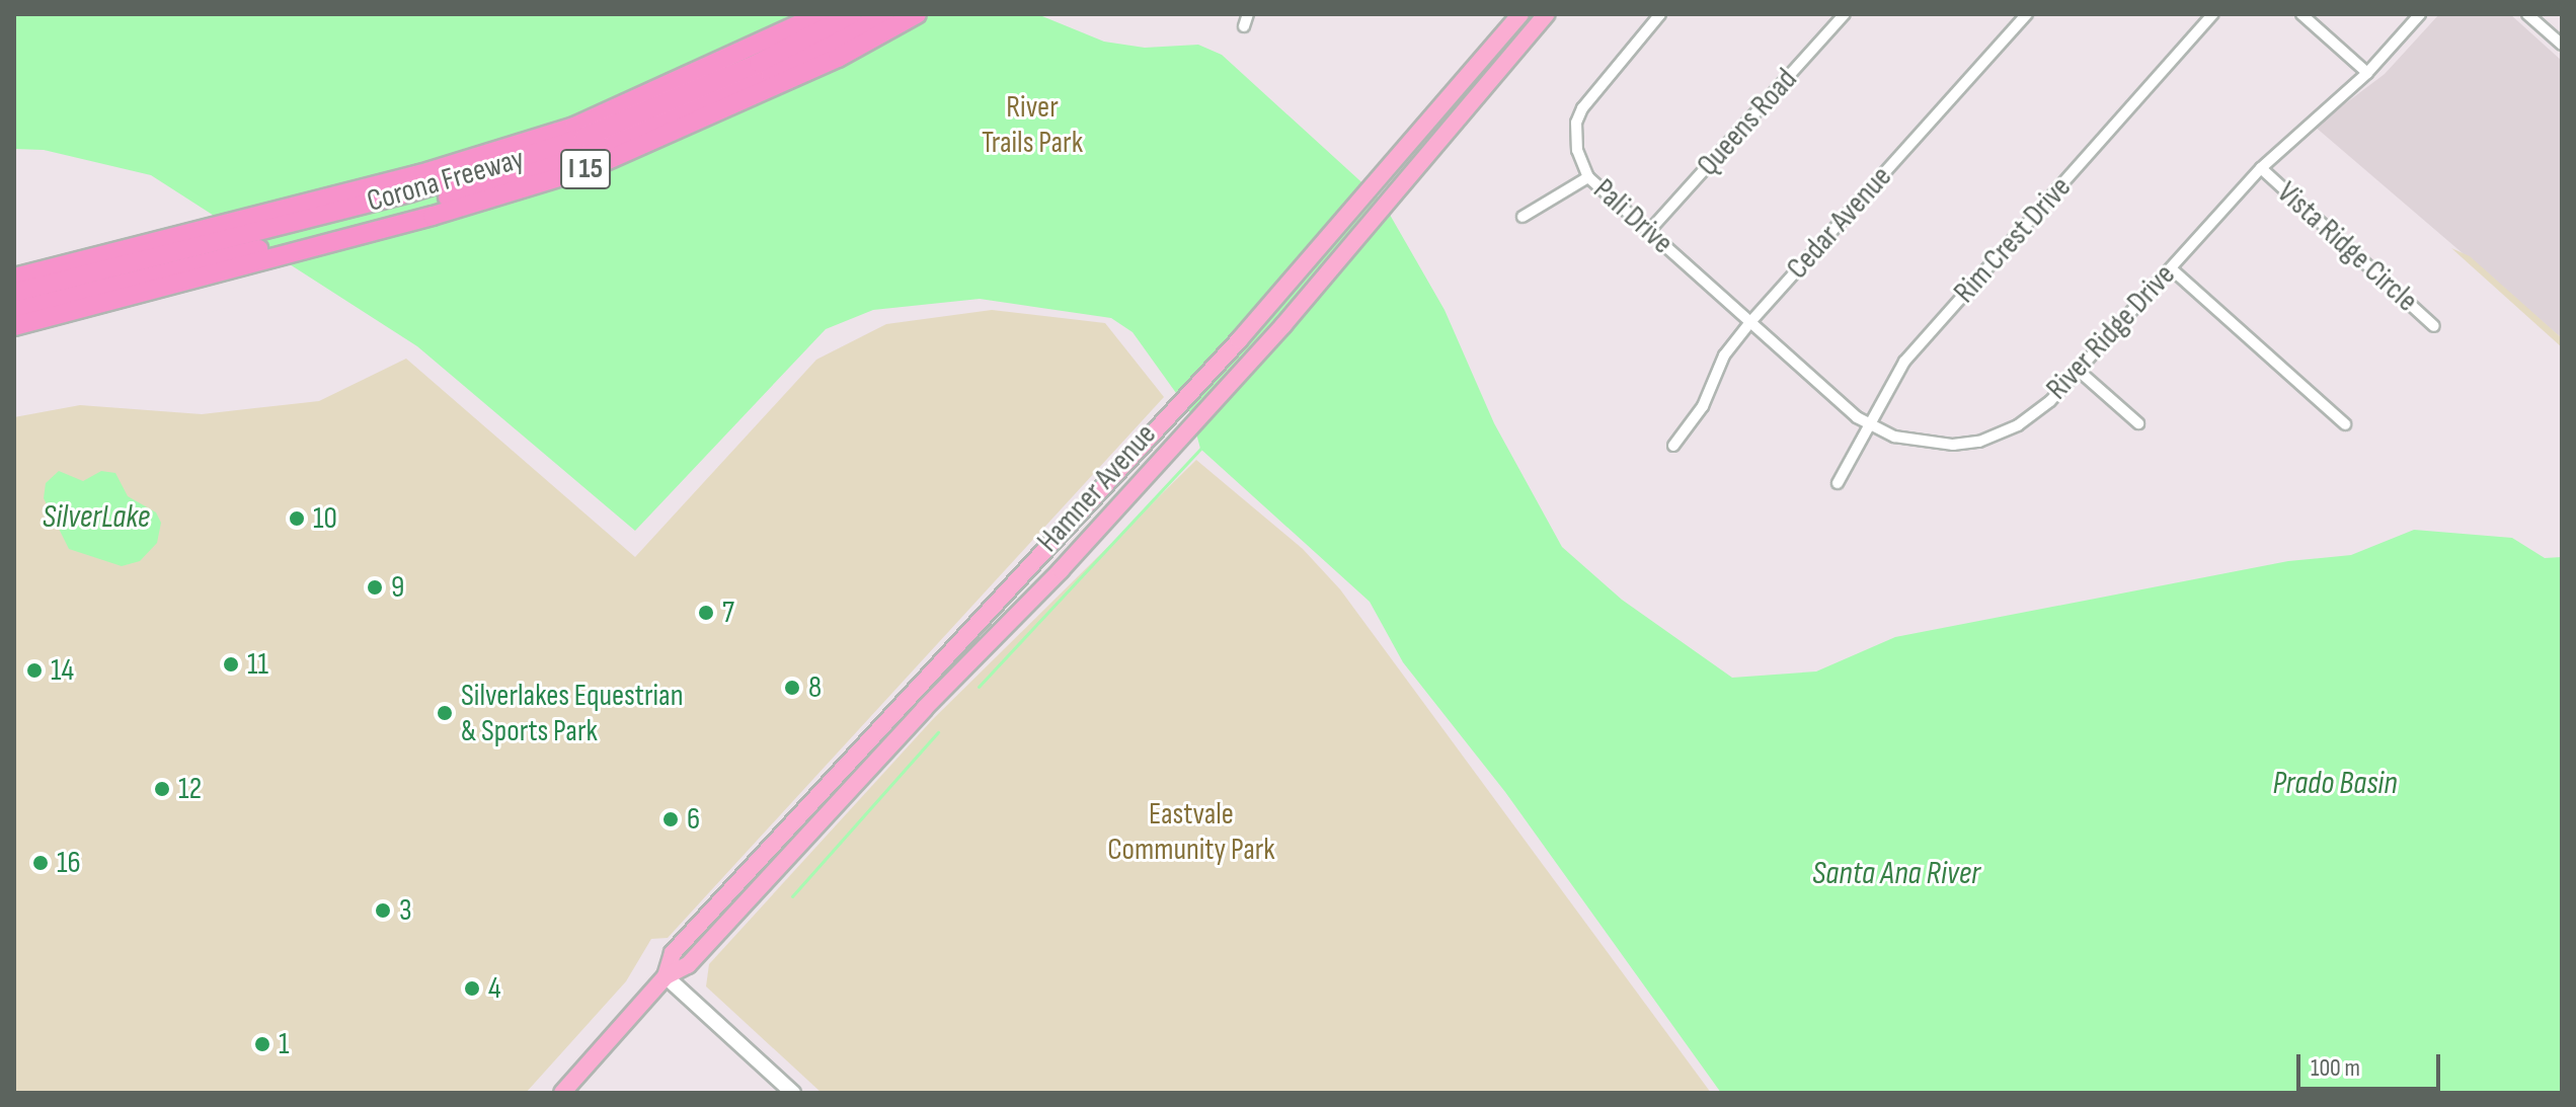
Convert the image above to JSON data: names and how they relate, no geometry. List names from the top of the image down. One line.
{"streets":{"highway":["I 15","Corona Freeway"],"main road":["Hamner Avenue"],"street":["Queens Road","Pali Drive","Cedar Avenue","Rim Crest Drive","Vista Ridge Circle","River Ridge Drive"]},"crossings":[["Queens Road","Pali Drive"],["Pali Drive","Cedar Avenue"],["Pali Drive","River Ridge Drive"],["Cedar Avenue","River Ridge Drive"],["Rim Crest Drive","River Ridge Drive"],["Vista Ridge Circle","River Ridge Drive"]],"water":["SilverLake","Prado Basin","Santa Ana River"],"parks":["River Trails Park","Eastvale Community Park"],"places":["10","9","7","11","14","8","Silverlakes Equestrian & Sports Park","12","6","16","3","4","1"],"scale_bar":"100 m"}
